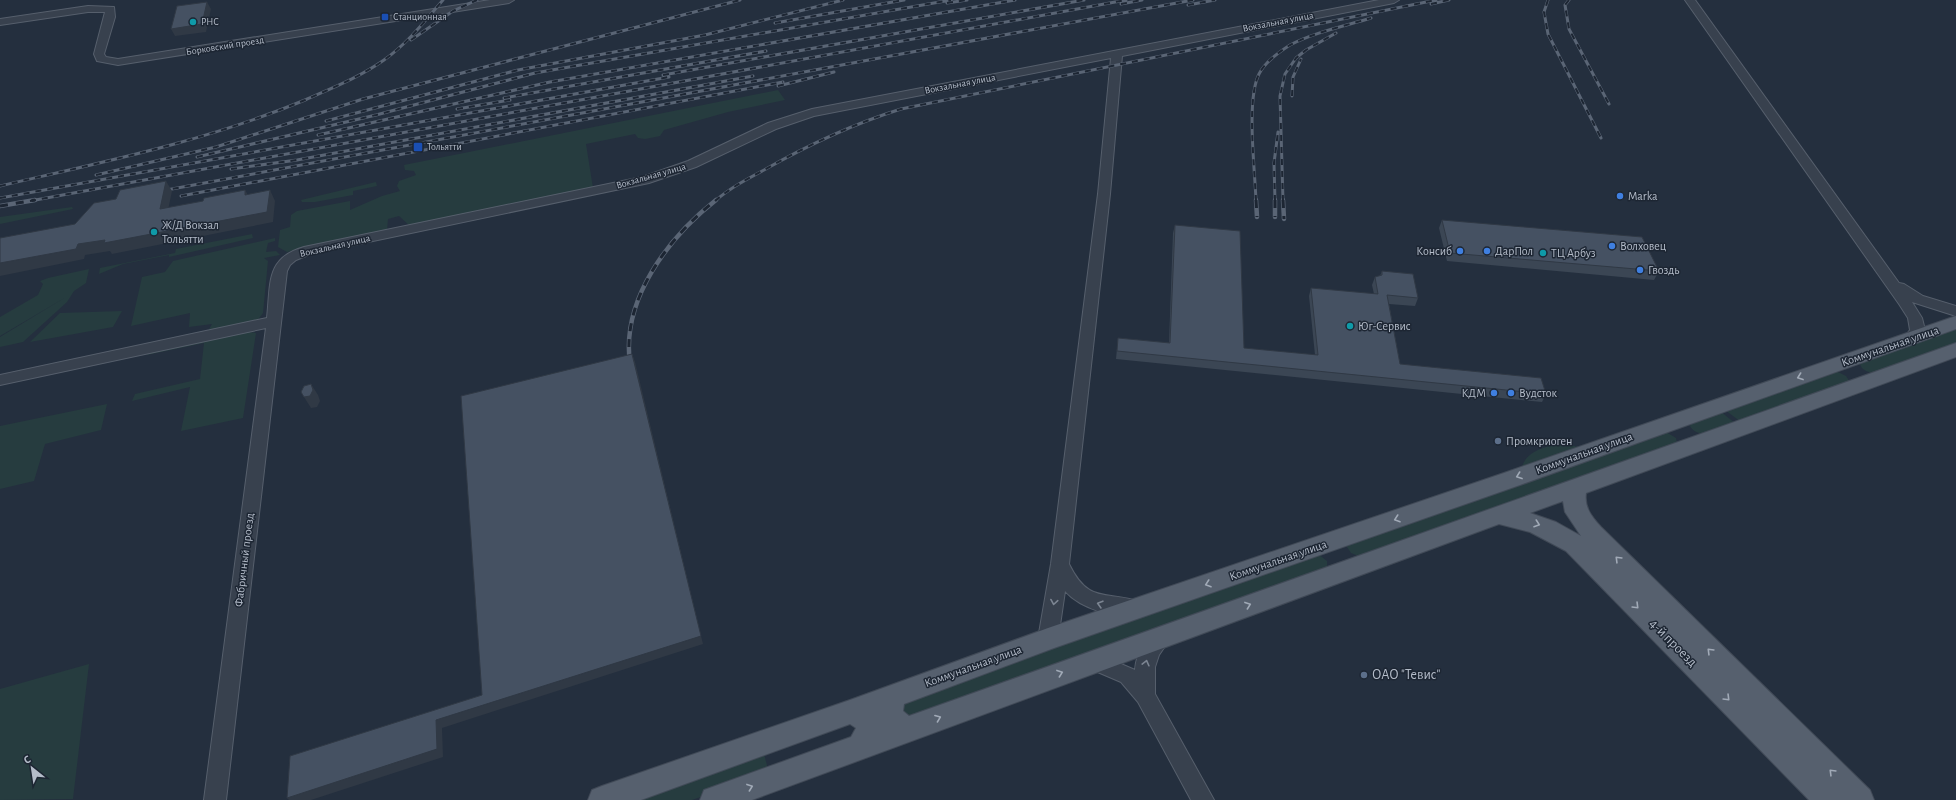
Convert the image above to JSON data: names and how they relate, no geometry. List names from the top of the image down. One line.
{"streets":{"main road":["Коммунальная улица","4-й проезд"],"street":["Вокзальная улица","Борковский проезд","Фабричный проезд"]},"crossings":[["Вокзальная улица","Фабричный проезд"]],"places":{"transit":["Станционная","Тольятти"],"other":["РНС","Marka","Ж/Д Вокзал Тольятти","Волховец","Консиб","ДарПол","ТЦ Арбуз","Гвоздь","Юг-Сервис","КДМ","Вудсток","Промкриоген","ОАО \"Тевис\""]},"north":"top left"}
